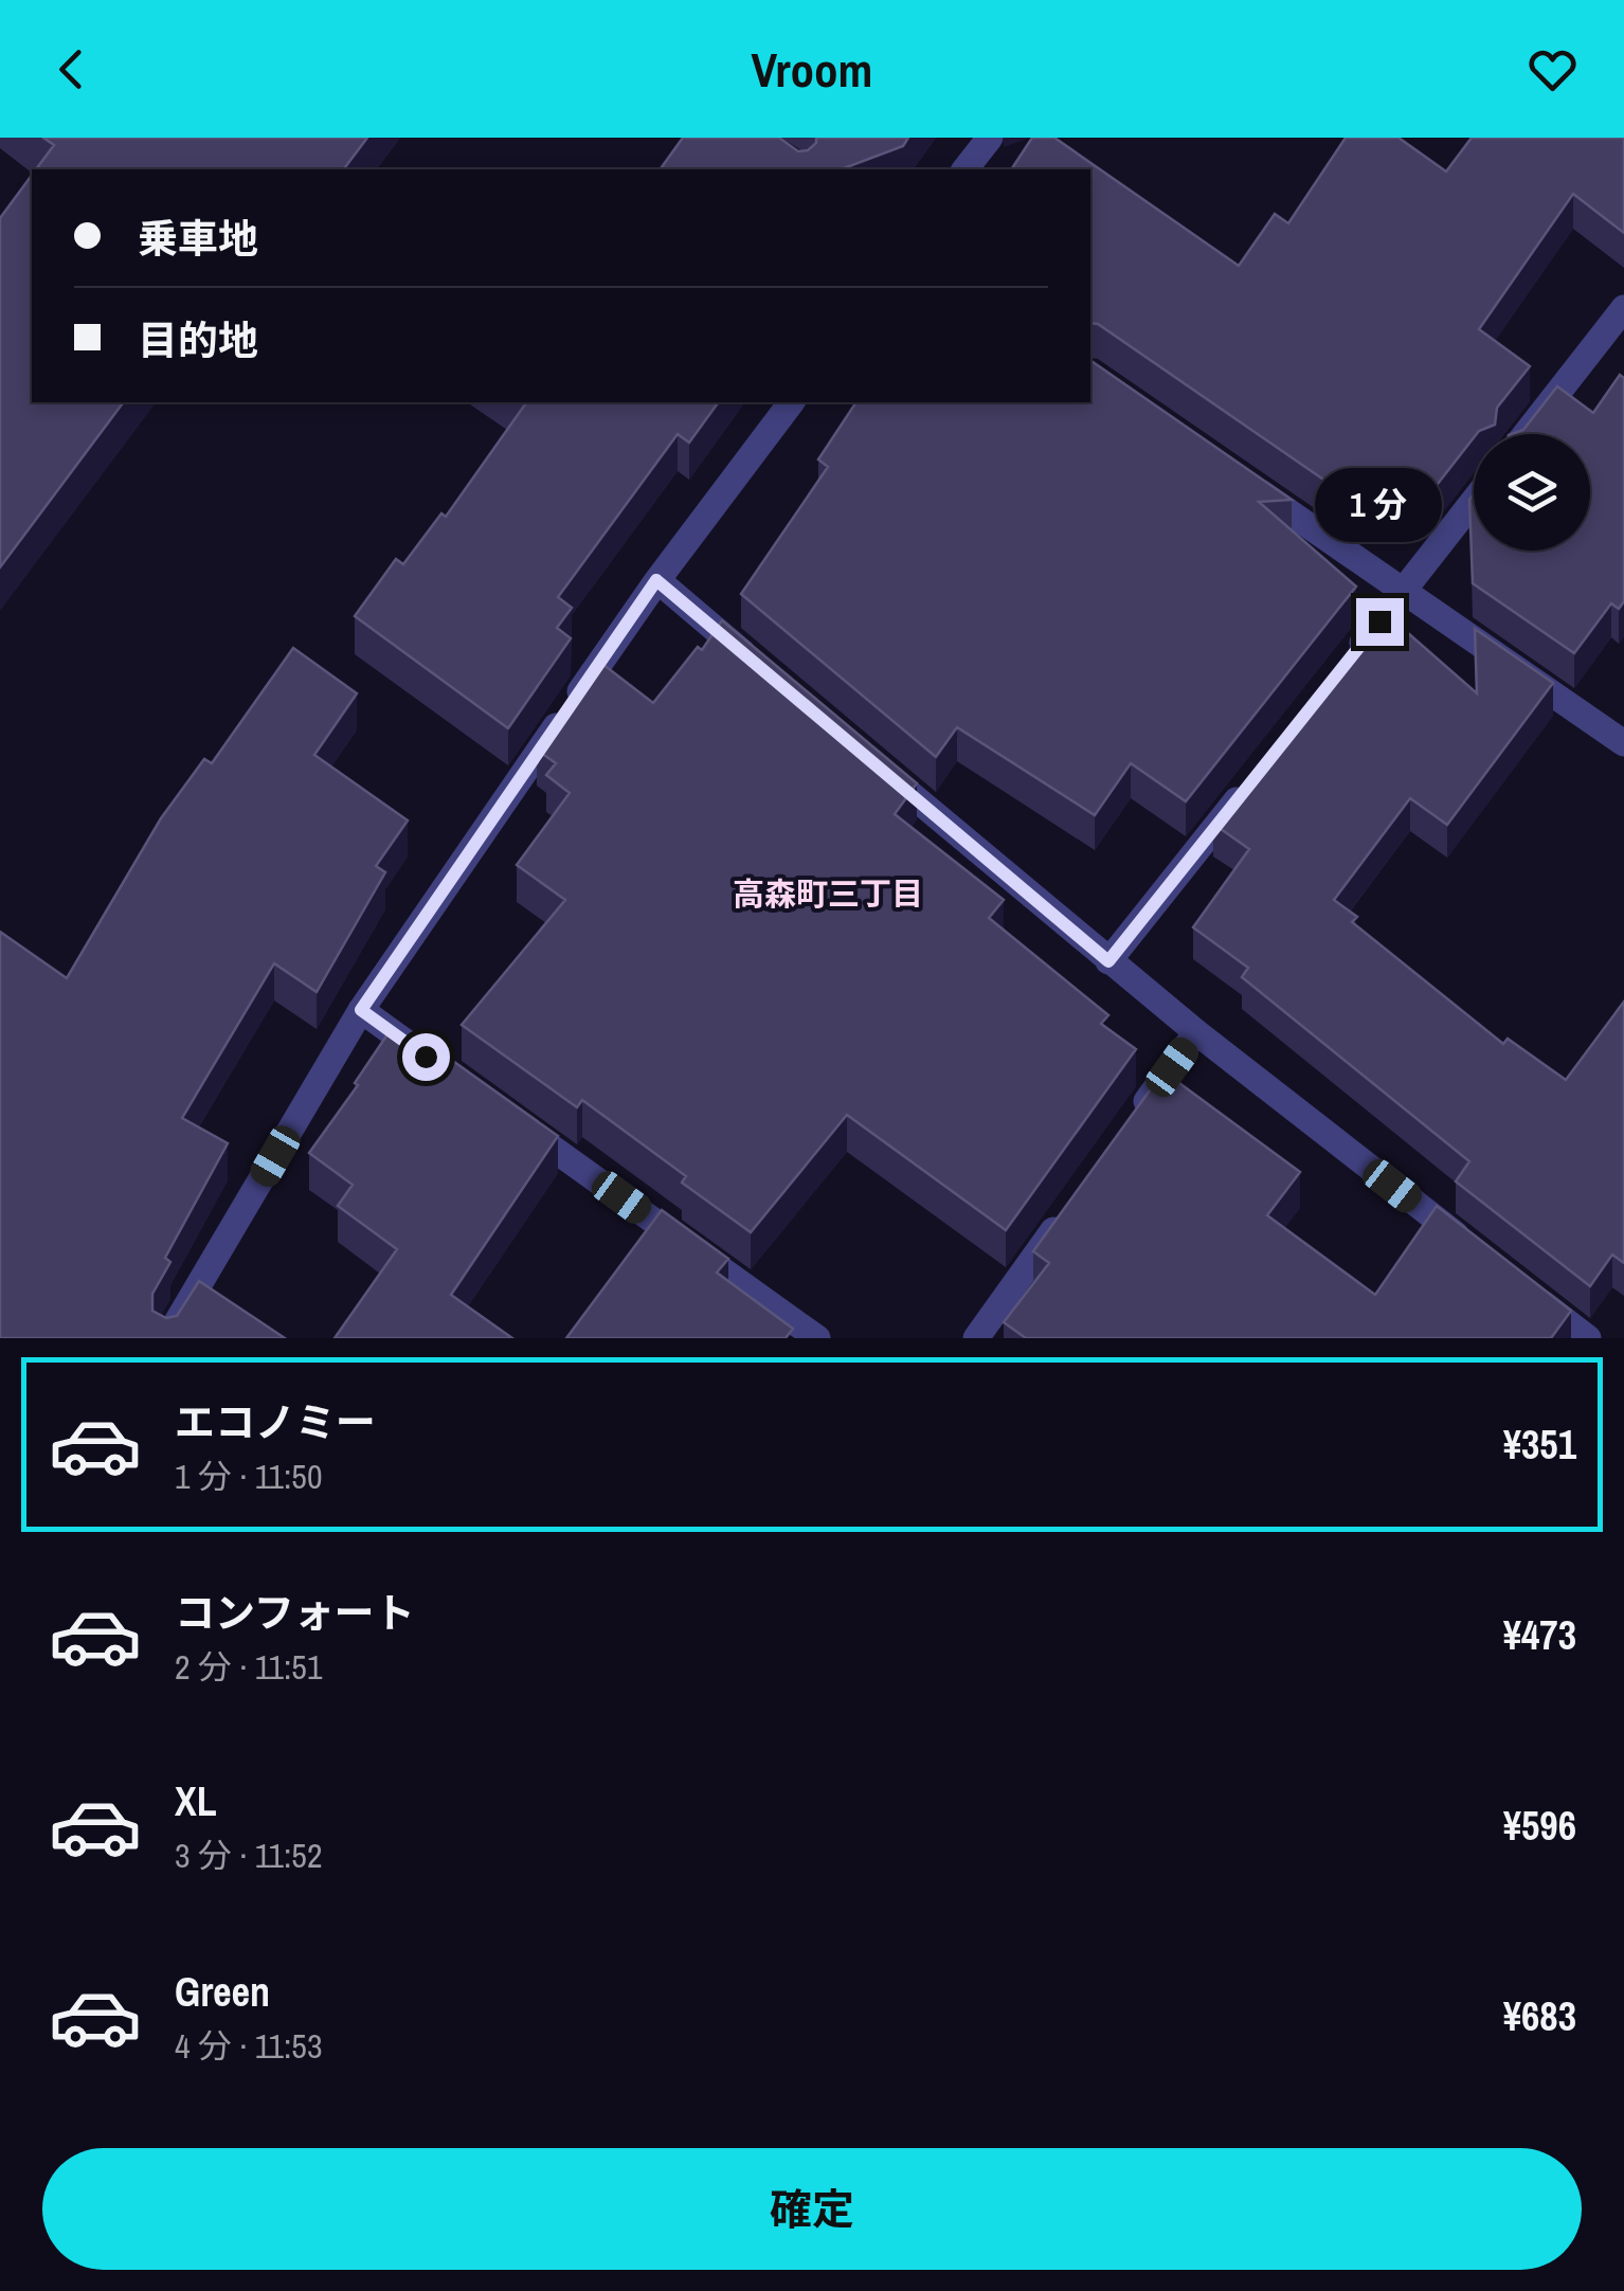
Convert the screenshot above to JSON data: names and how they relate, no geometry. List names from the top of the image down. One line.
{"districts":["高森町三丁目"],"page":{"header":"Vroom","banner":["乗車地","目的地"],"bubble":"1 分","list":[{"name":"エコノミー","note":"1 分 · 11:50","value":"¥351"},{"name":"コンフォート","note":"2 分 · 11:51","value":"¥473"},{"name":"XL","note":"3 分 · 11:52","value":"¥596"},{"name":"Green","note":"4 分 · 11:53","value":"¥683"}],"buttons":"確定"}}
